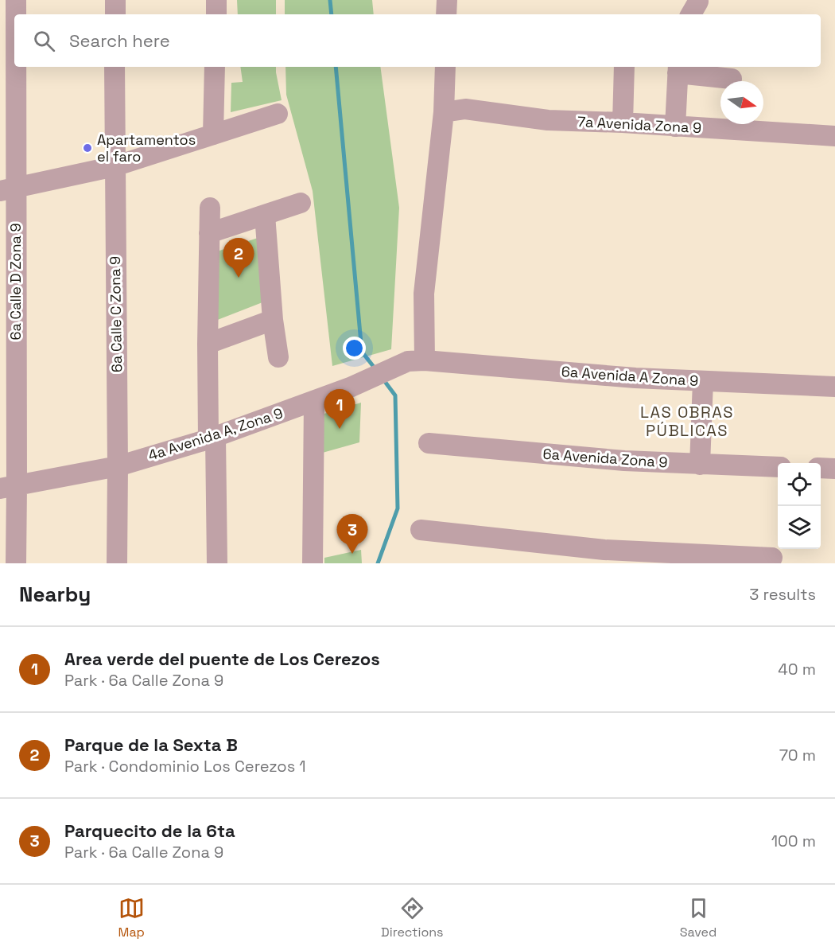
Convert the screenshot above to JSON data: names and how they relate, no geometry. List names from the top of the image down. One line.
{"streets":{"street":["7a Avenida Zona 9","6a Calle D Zona 9","6a Calle C Zona 9","6a Avenida A Zona 9","4a Avenida A, Zona 9","6a Avenida Zona 9"]},"crossings":[["6a Calle D Zona 9","4a Avenida A, Zona 9"],["6a Calle C Zona 9","4a Avenida A, Zona 9"],["6a Avenida A Zona 9","4a Avenida A, Zona 9"]],"districts":["LAS OBRAS PÚBLICAS"],"places":["Apartamentos el faro"],"north":"right","page":{"search":"Search here","pins":["2","1","3"],"heading":["Nearby","3 results"],"list":[{"mark":"1","name":"Area verde del puente de Los Cerezos","note":"Park · 6a Calle Zona 9","value":"40 m"},{"mark":"2","name":"Parque de la Sexta B","note":"Park · Condominio Los Cerezos 1","value":"70 m"},{"mark":"3","name":"Parquecito de la 6ta","note":"Park · 6a Calle Zona 9","value":"100 m"}],"nav":["Map","Directions","Saved"]}}
